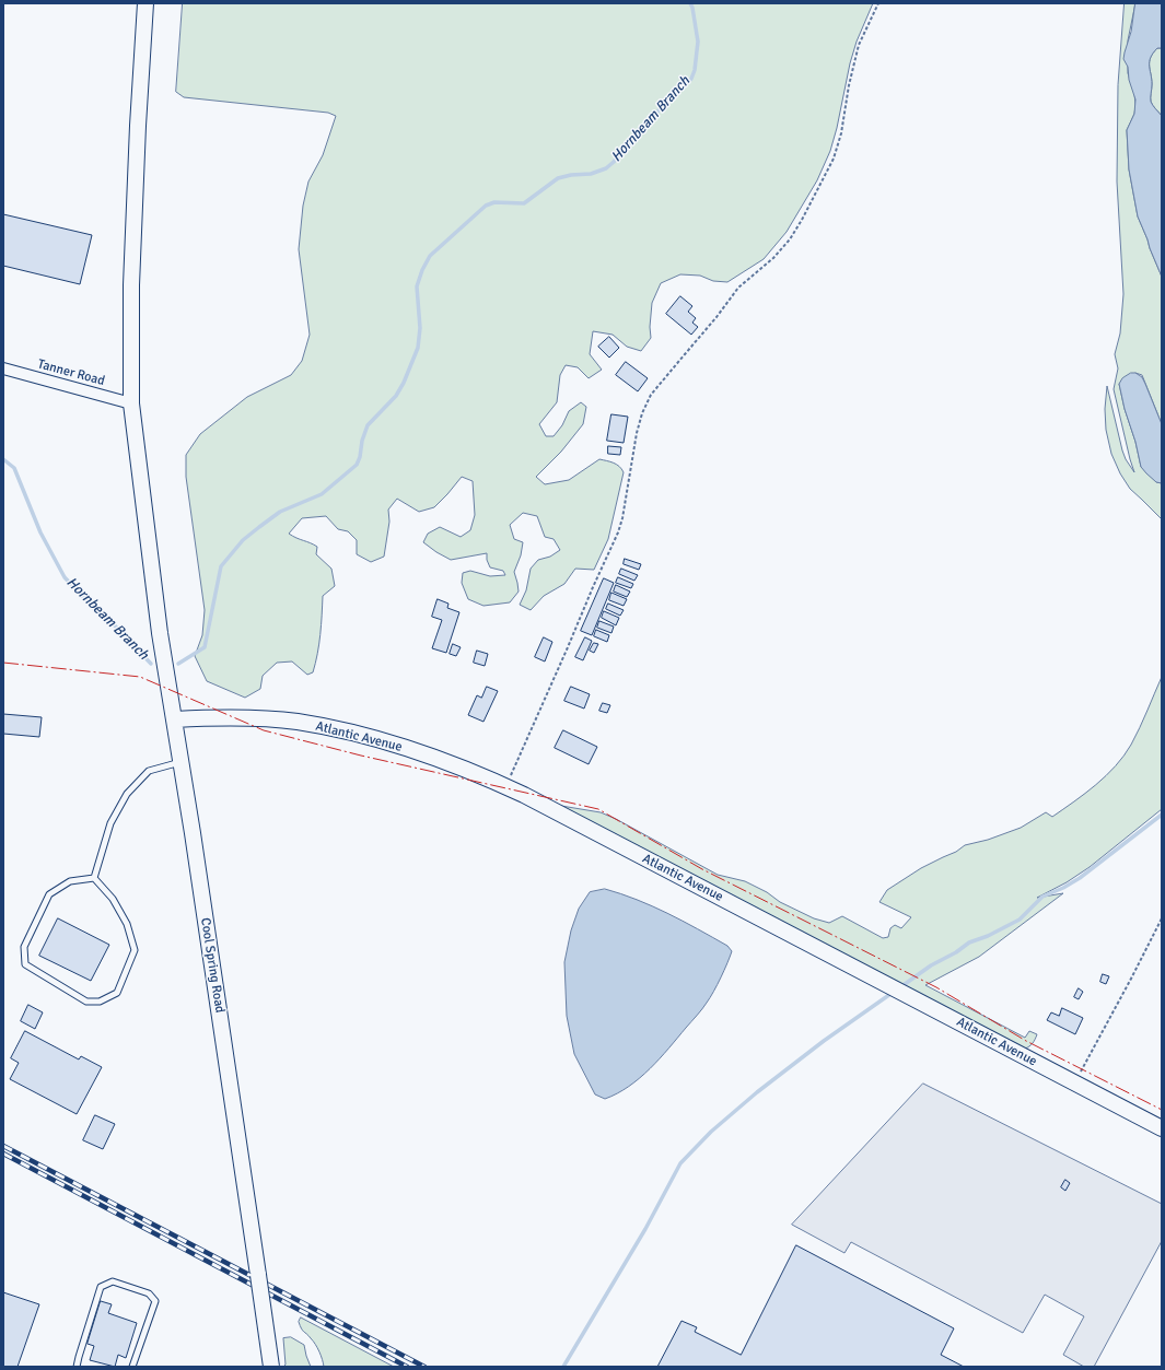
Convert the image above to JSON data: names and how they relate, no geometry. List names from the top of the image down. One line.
{"streets":{"main road":["Atlantic Avenue","Cool Spring Road"],"street":["Tanner Road"]},"crossings":[["Tanner Road","Cool Spring Road"],["Atlantic Avenue","Cool Spring Road"]],"water":["Hornbeam Branch"]}
